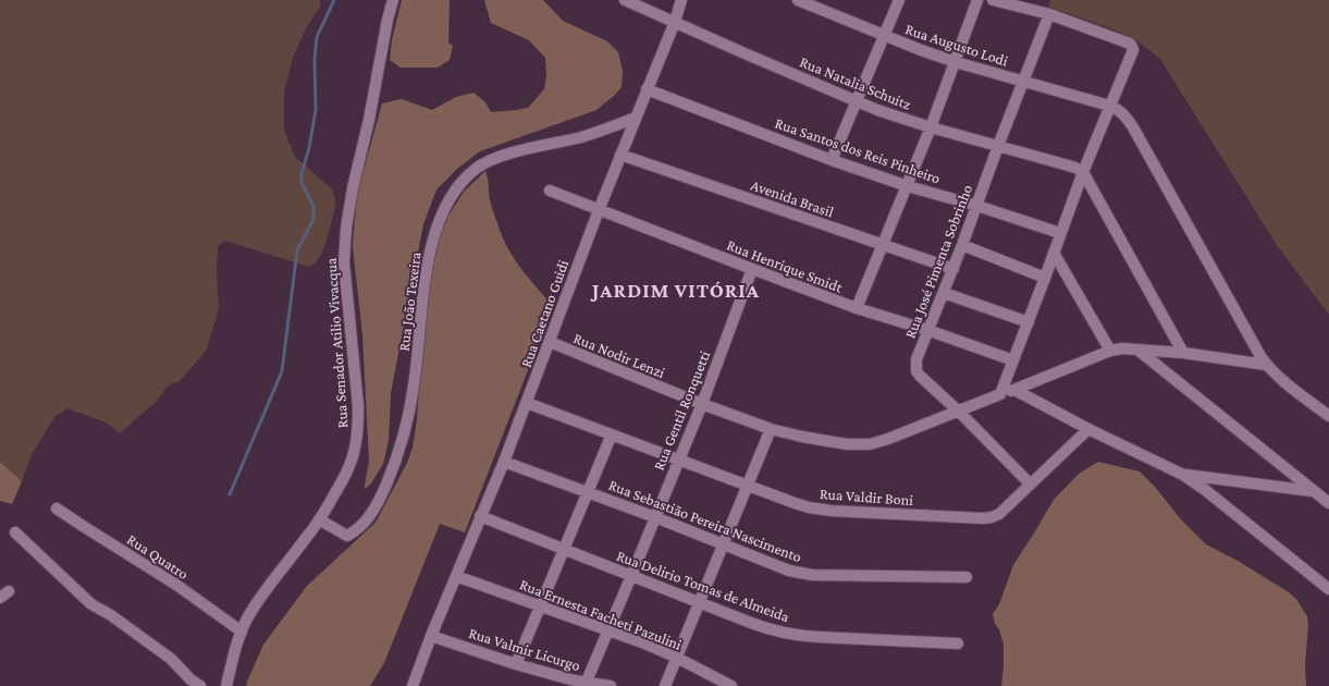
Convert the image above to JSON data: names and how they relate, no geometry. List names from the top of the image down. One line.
{"streets":{"street":["Rua Augusto Lodi","Rua Natalia Schuitz","Rua Santos dos Reis Pinheiro","Avenida Brasil","Rua José Pimenta Sobrinho","Rua Henrique Smidt","Rua João Texeira","Rua Caetano Guidi","Rua Senador Atilio Vivacqua","Rua Nodir Lenzi","Rua Gentil Ronquetti","Rua Valdir Boni","Rua Sebastião Pereira Nascimento","Rua Quatro","Rua Delirio Tomas de Almeida","Rua Ernesta Facheti Pazulini","Rua Valmir Licurgo"]},"crossings":[["Rua Augusto Lodi","Rua José Pimenta Sobrinho"],["Rua Natalia Schuitz","Rua José Pimenta Sobrinho"],["Rua Natalia Schuitz","Rua Caetano Guidi"],["Rua Santos dos Reis Pinheiro","Rua José Pimenta Sobrinho"],["Rua Santos dos Reis Pinheiro","Rua Caetano Guidi"],["Avenida Brasil","Rua José Pimenta Sobrinho"],["Avenida Brasil","Rua Caetano Guidi"],["Rua José Pimenta Sobrinho","Rua Henrique Smidt"],["Rua José Pimenta Sobrinho","Rua Nodir Lenzi"],["Rua José Pimenta Sobrinho","Rua Valdir Boni"],["Rua Henrique Smidt","Rua Caetano Guidi"],["Rua Henrique Smidt","Rua Gentil Ronquetti"],["Rua João Texeira","Rua Caetano Guidi"],["Rua João Texeira","Rua Senador Atilio Vivacqua"],["Rua Caetano Guidi","Rua Nodir Lenzi"],["Rua Caetano Guidi","Rua Valdir Boni"],["Rua Caetano Guidi","Rua Sebastião Pereira Nascimento"],["Rua Caetano Guidi","Rua Delirio Tomas de Almeida"],["Rua Caetano Guidi","Rua Ernesta Facheti Pazulini"],["Rua Caetano Guidi","Rua Valmir Licurgo"],["Rua Senador Atilio Vivacqua","Rua Quatro"],["Rua Nodir Lenzi","Rua Gentil Ronquetti"],["Rua Gentil Ronquetti","Rua Valdir Boni"],["Rua Gentil Ronquetti","Rua Sebastião Pereira Nascimento"],["Rua Gentil Ronquetti","Rua Delirio Tomas de Almeida"],["Rua Gentil Ronquetti","Rua Ernesta Facheti Pazulini"],["Rua Gentil Ronquetti","Rua Valmir Licurgo"]],"districts":["JARDIM VITÓRIA"]}
